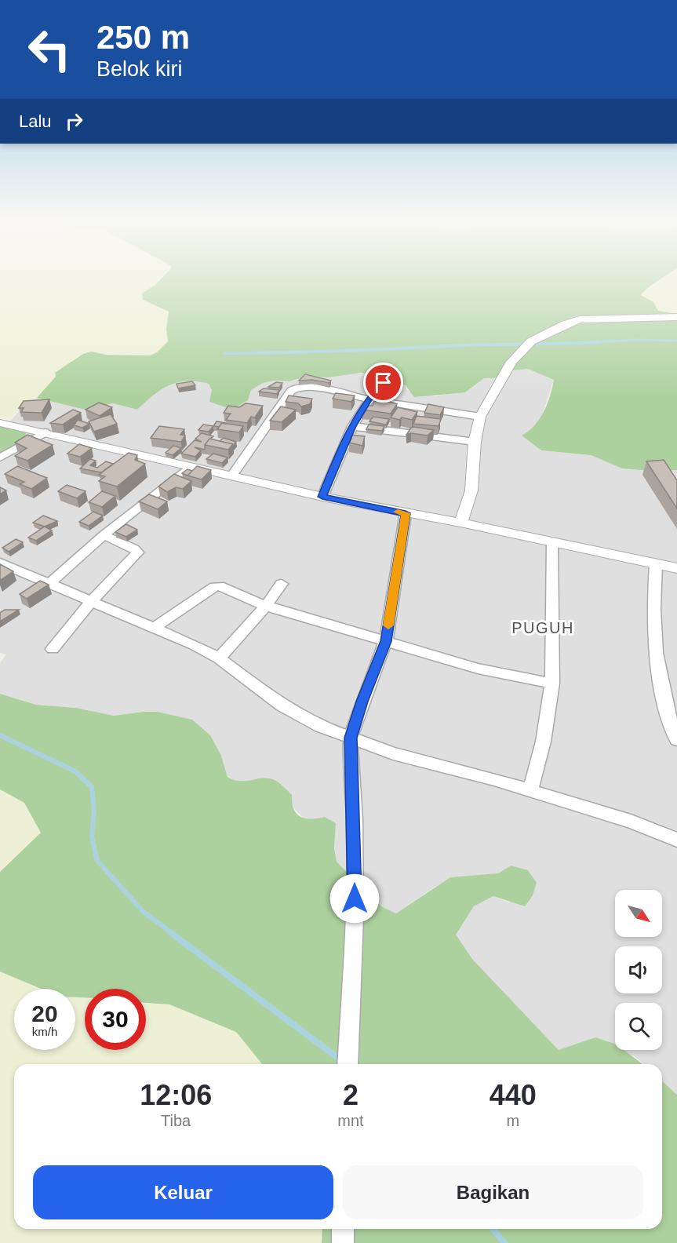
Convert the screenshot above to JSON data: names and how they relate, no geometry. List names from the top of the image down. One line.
{"districts":["PUGUH"],"north":"bottom right","page":{"turn":["250 m","Belok kiri"],"then":"Lalu","speed":"20 km/h","limit":"30","eta":["12:06","Tiba","2","mnt","440","m"],"buttons":["Keluar","Bagikan"]}}
